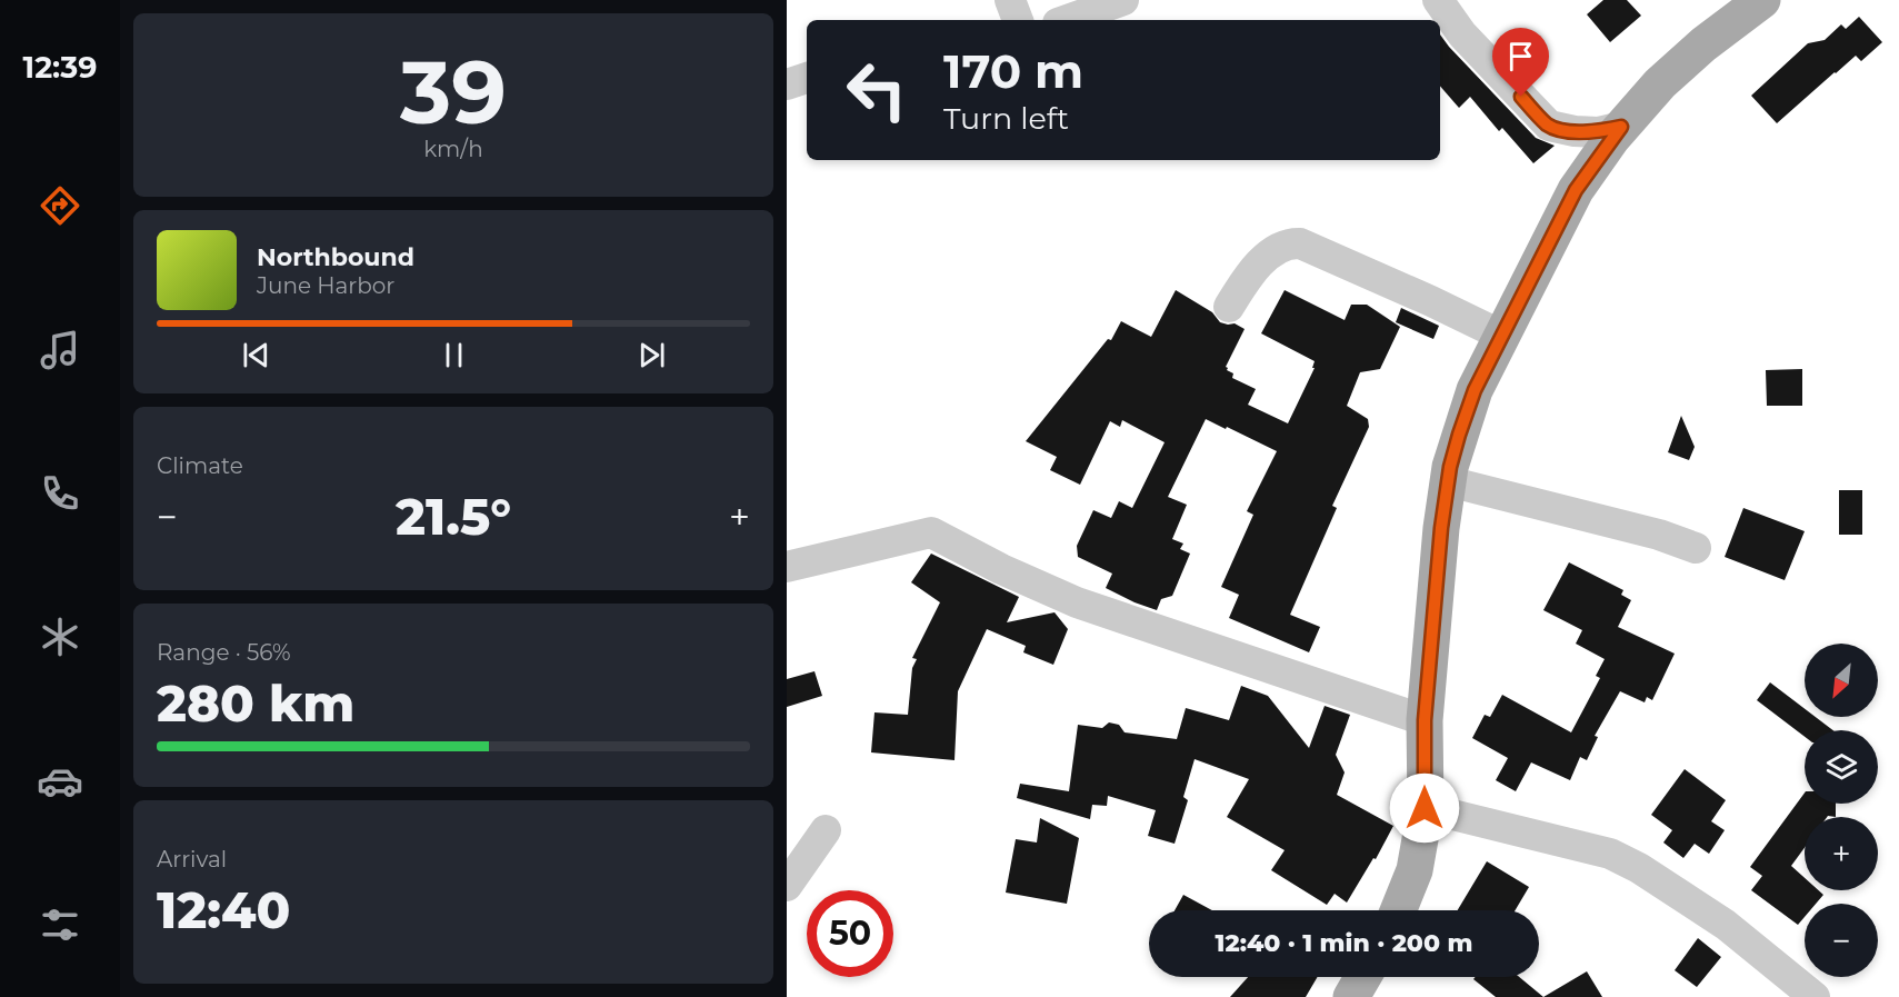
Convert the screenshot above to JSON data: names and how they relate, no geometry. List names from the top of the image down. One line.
{"north":"bottom left","page":{"tabs":"12:39","tile":[["39","km/h"],"Climate",["Range · 56%","280 km"],["Arrival","12:40"]],"turn":["170 m","Turn left"],"song":["Northbound","June Harbor"],"heat":["−","21.5°","+"],"map_buttons":["+","−"],"limit":"50","trip":"12:40 · 1 min · 200 m"}}
